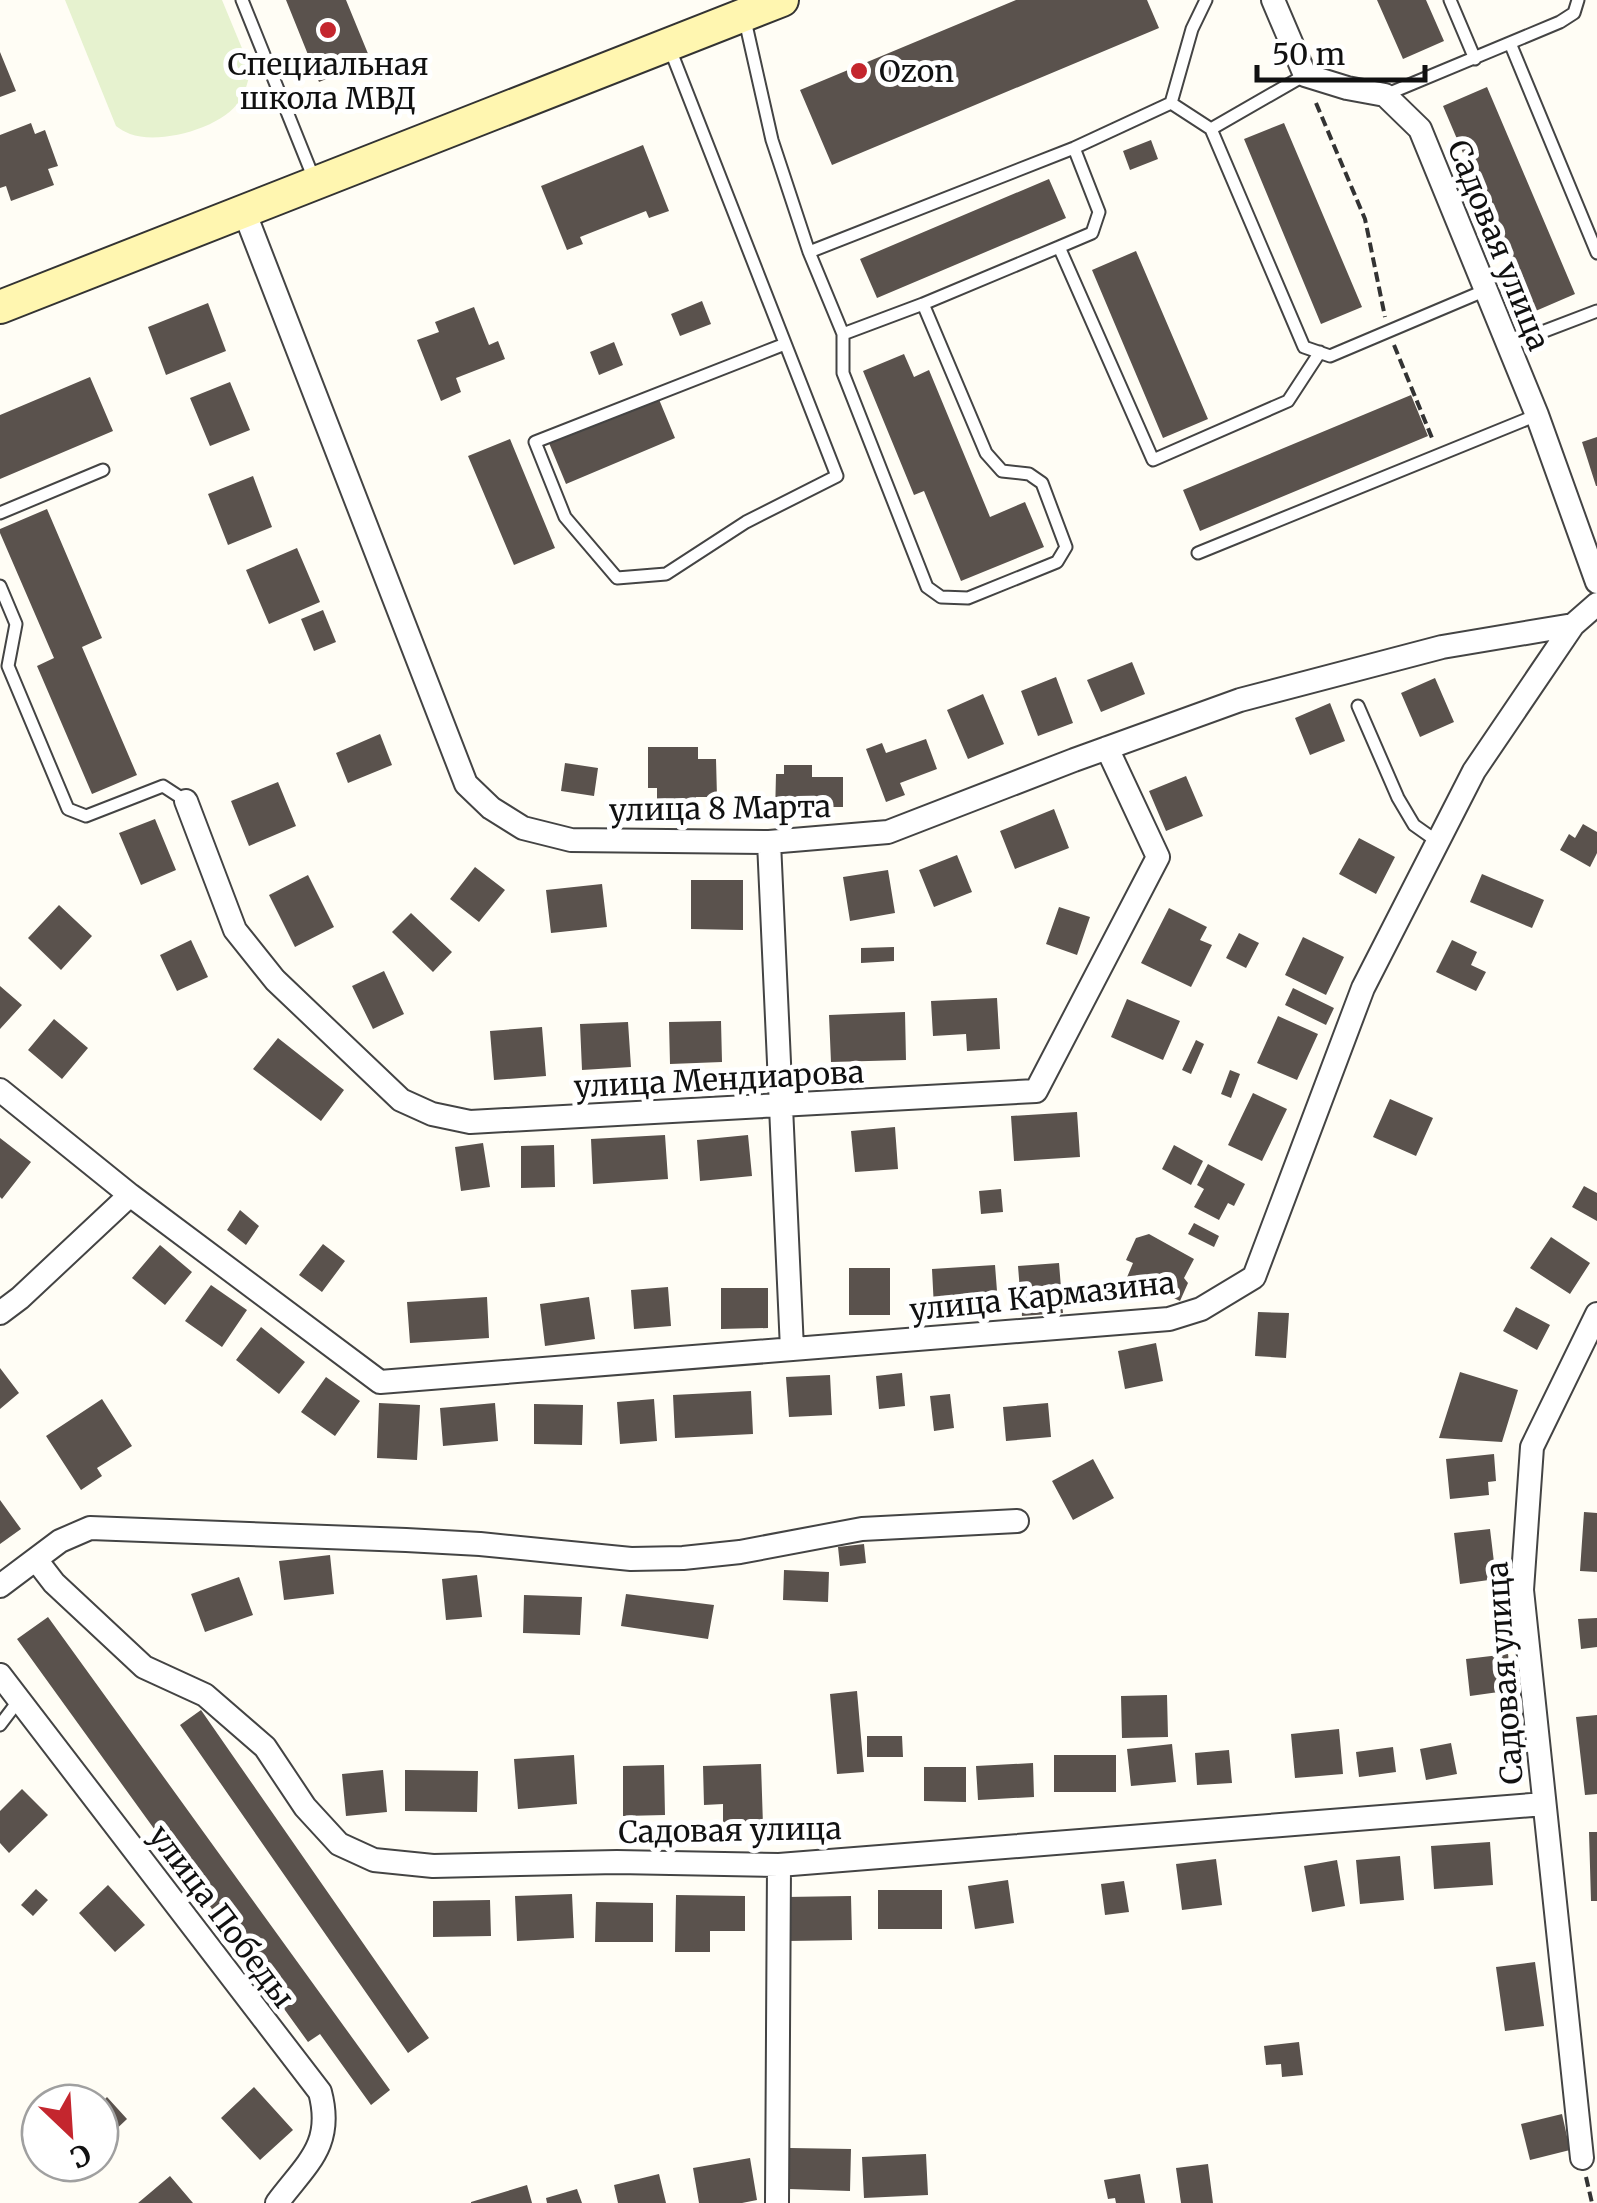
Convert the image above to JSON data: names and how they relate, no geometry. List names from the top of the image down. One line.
{"streets":{"street":["Садовая улица","улица 8 Марта","улица Мендиарова","улица Кармазина","улица Победы"]},"crossings":[["улица 8 Марта","улица Мендиарова"],["улица 8 Марта","улица Кармазина"]],"places":["Специальная школа МВД","Ozon"],"scale_bar":"50 m","north":"bottom right"}
